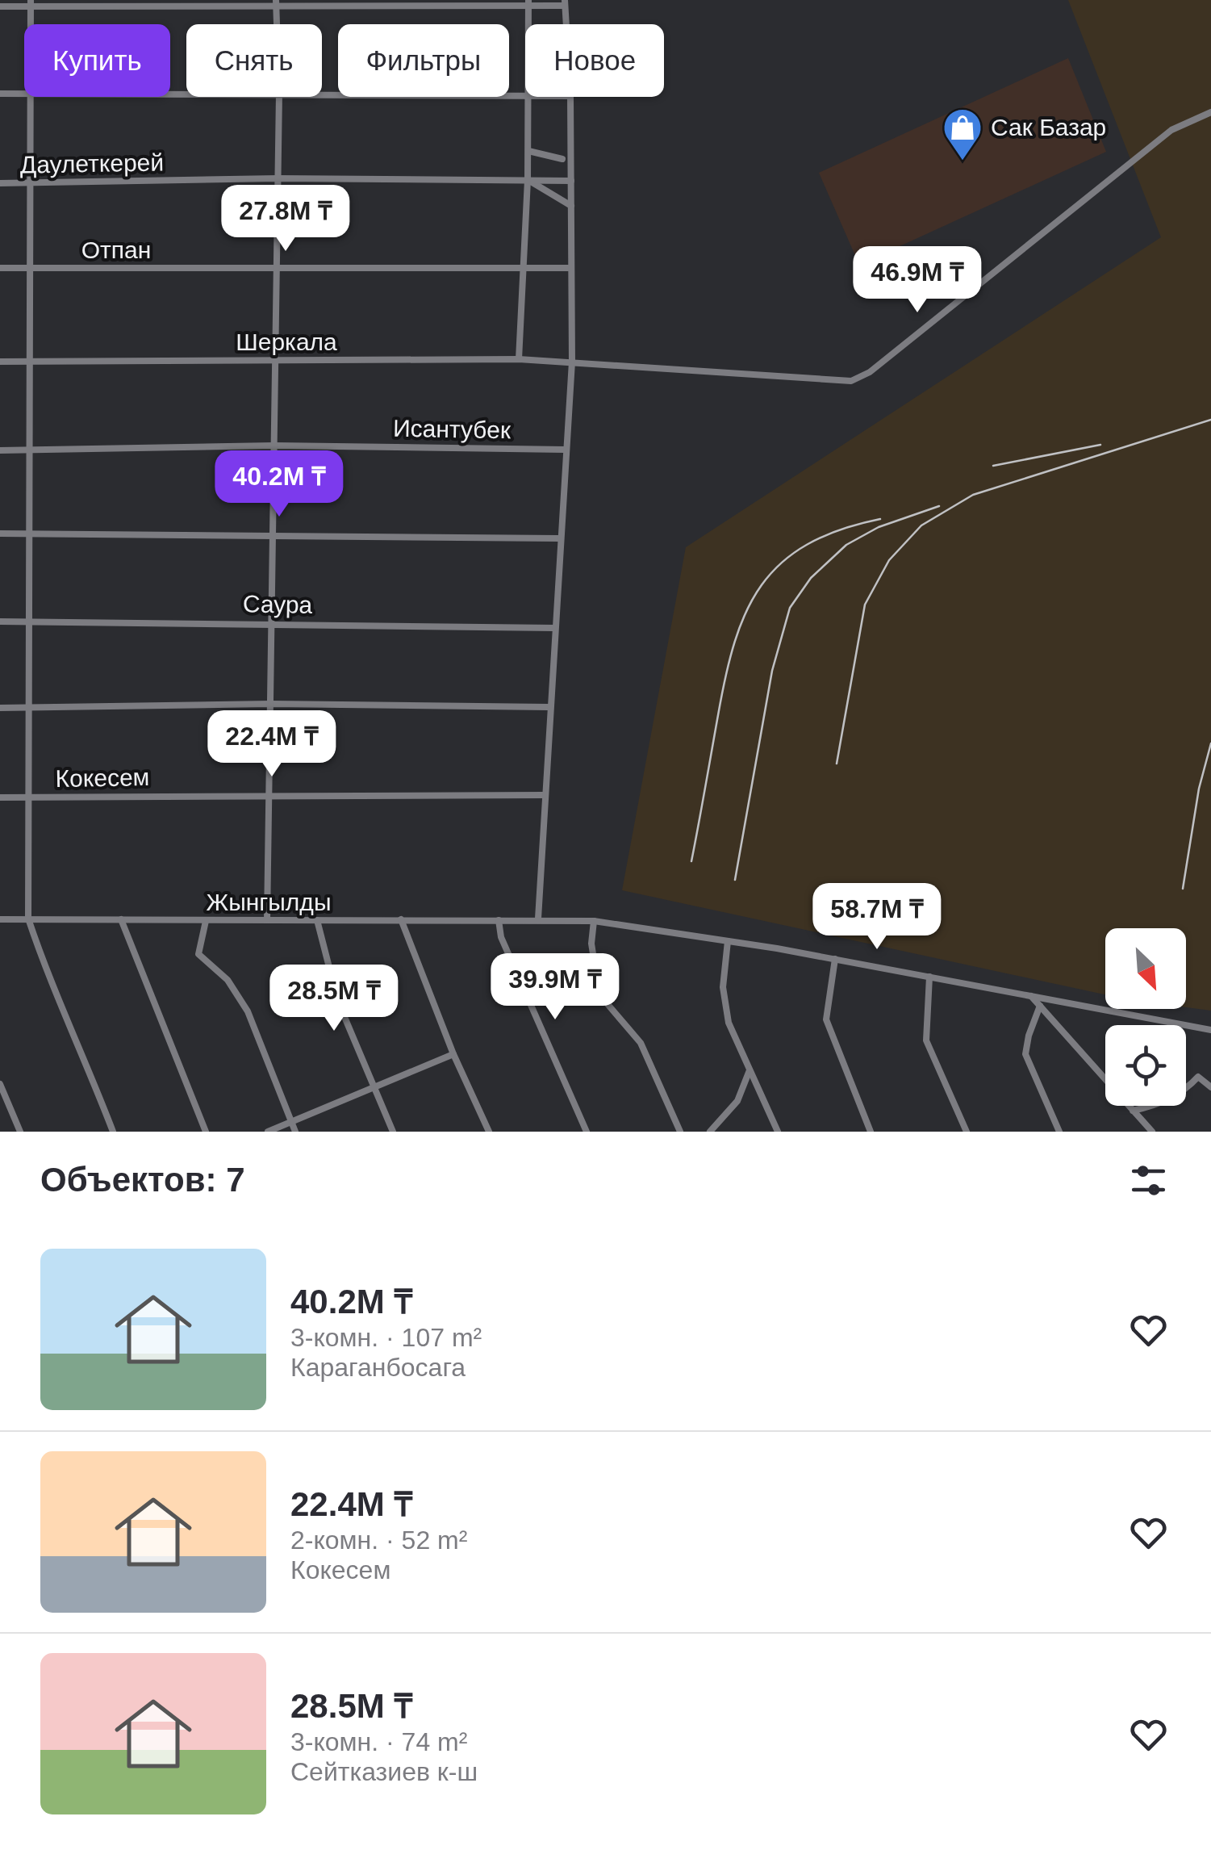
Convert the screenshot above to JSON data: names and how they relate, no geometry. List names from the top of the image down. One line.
{"streets":{"street":["Даулеткерей","Отпан","Шеркала","Исантубек","Саура","Кокесем","Жынгылды"]},"places":{"shop":["Сак Базар"]},"north":"bottom right","page":{"chip":["Купить","Снять","Фильтры","Новое"],"price":["27.8M ₸","46.9M ₸","40.2M ₸","22.4M ₸","58.7M ₸","39.9M ₸","28.5M ₸"],"heading":"Объектов: 7","list":[{"name":"40.2M ₸","note":"3-комн. · 107 m² · Караганбосага"},{"name":"22.4M ₸","note":"2-комн. · 52 m² · Кокесем"},{"name":"28.5M ₸","note":"3-комн. · 74 m² · Сейтказиев к-ш"}]}}
